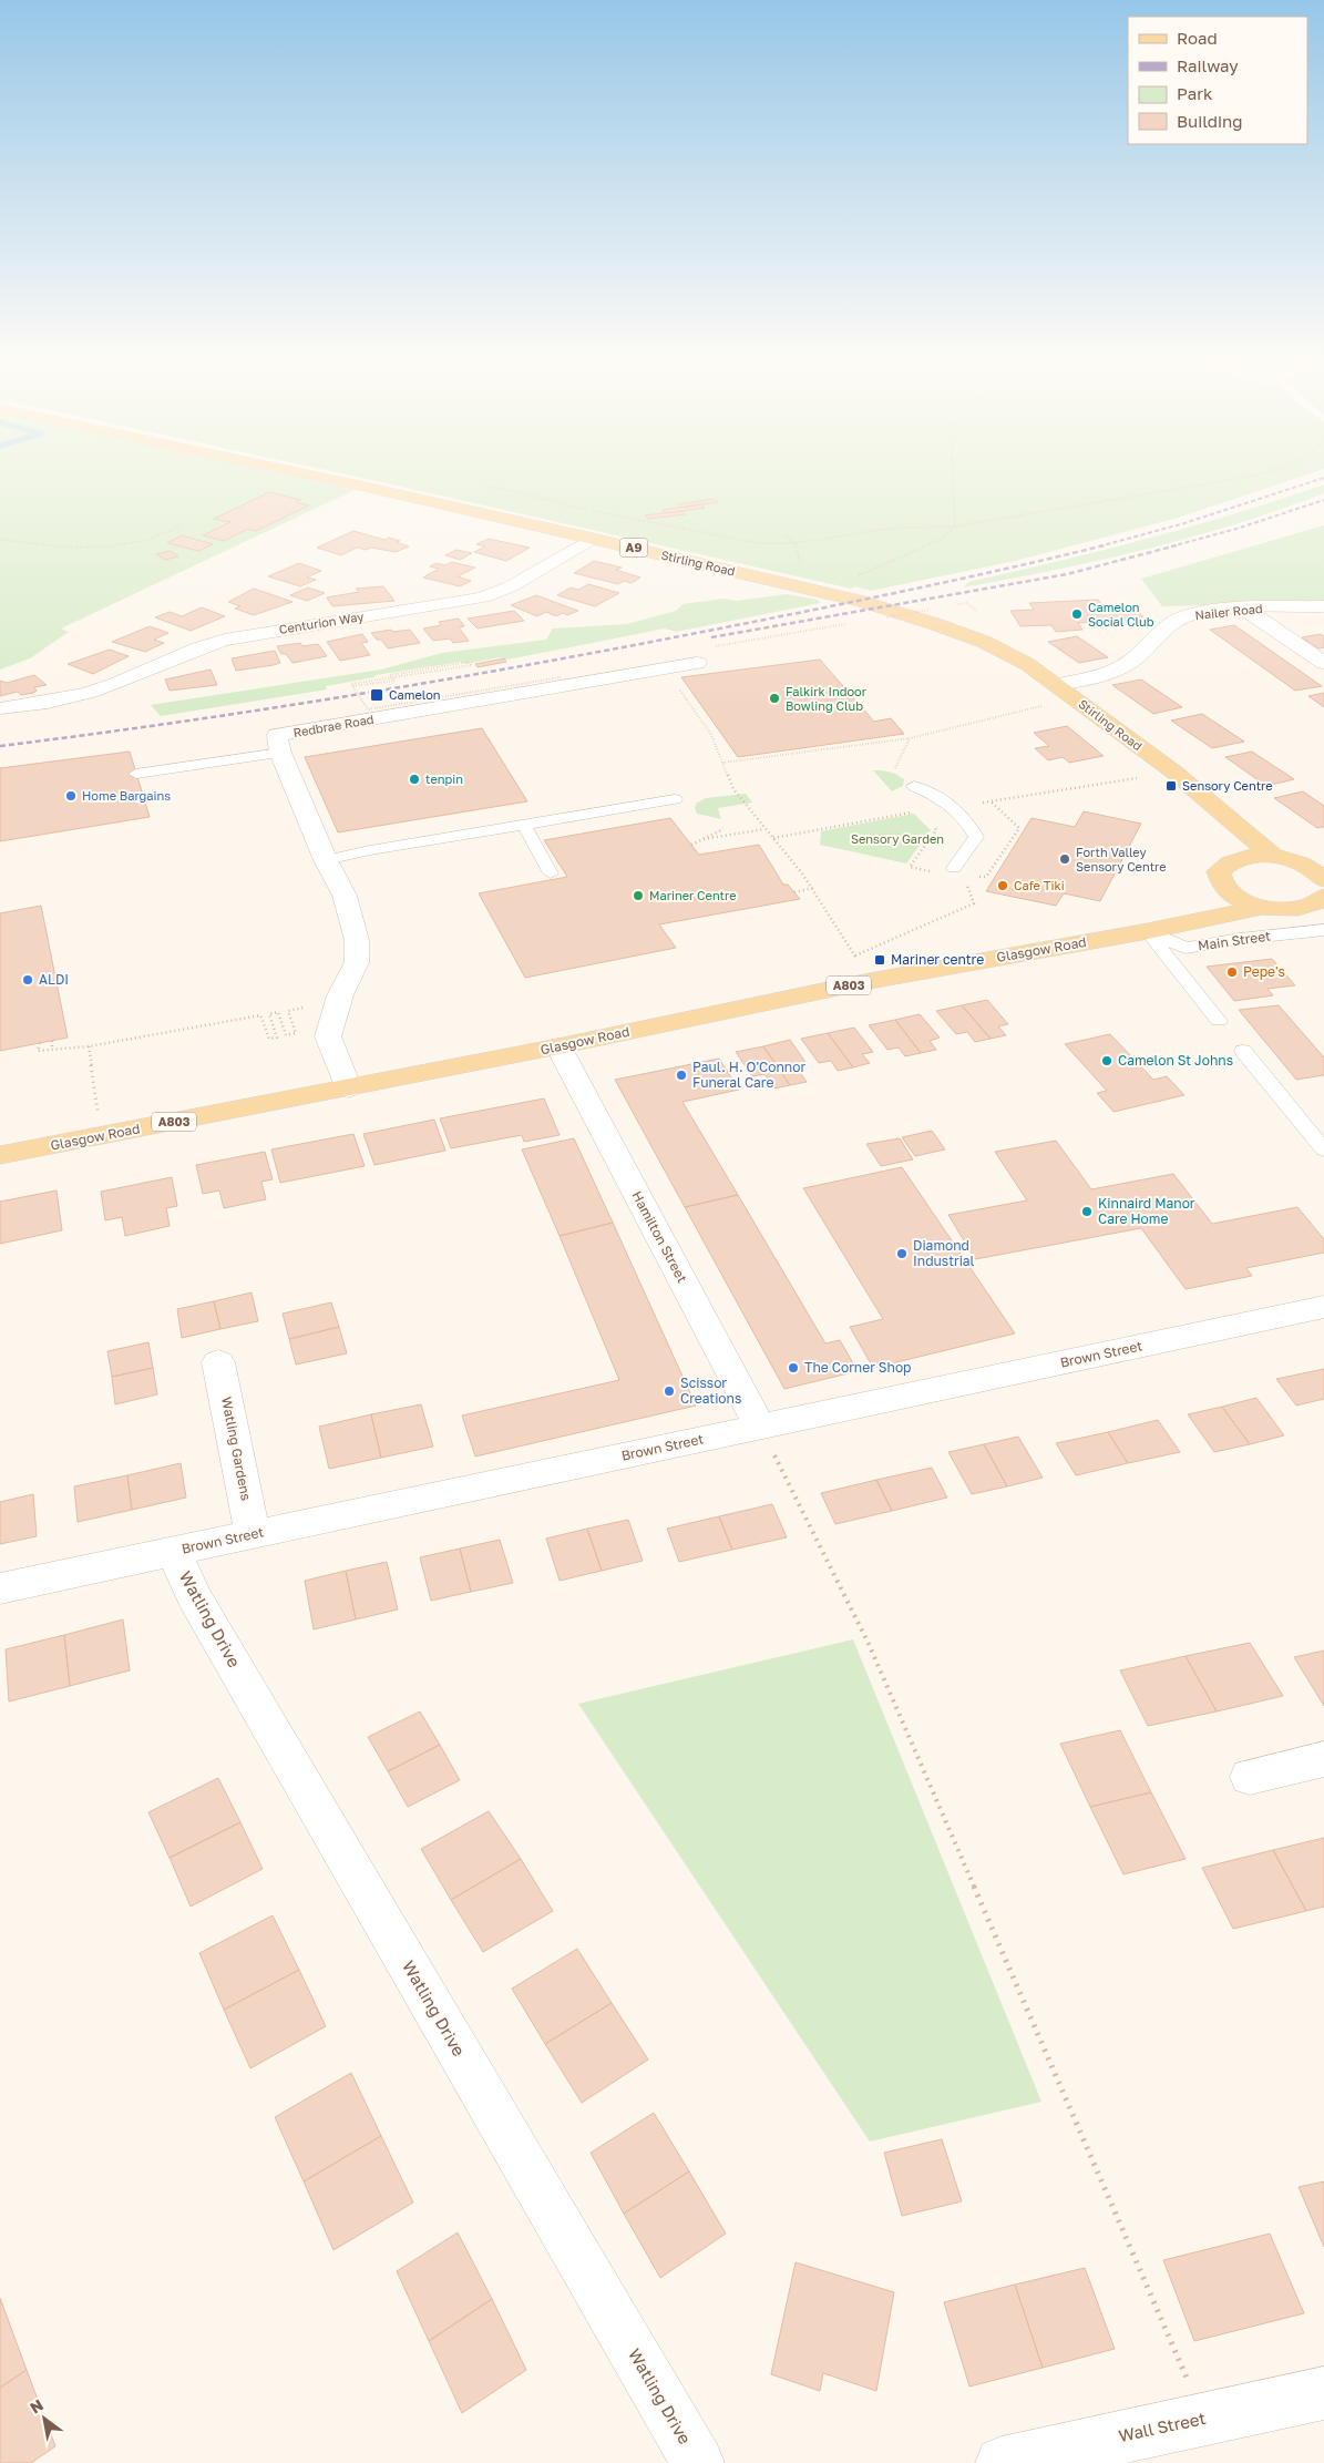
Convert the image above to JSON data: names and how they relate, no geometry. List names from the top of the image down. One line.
{"streets":{"main road":["A9","Stirling Road","Glasgow Road","A803"],"street":["Nailer Road","Centurion Way","Redbrae Road","Hamilton Street","Brown Street","Watling Gardens","Watling Drive","Wall Street"],"lane":["Main Street"]},"crossings":[["Stirling Road","Nailer Road"],["Stirling Road","Centurion Way"],["Redbrae Road","Glasgow Road"],["Main Street","Glasgow Road"],["Glasgow Road","Hamilton Street"],["Hamilton Street","Brown Street"],["Brown Street","Watling Gardens"],["Brown Street","Watling Drive"]],"parks":["Sensory Garden"],"places":{"other":["Camelon Social Club","Falkirk Indoor Bowling Club","tenpin","Home Bargains","Forth Valley Sensory Centre","Cafe Tiki","Mariner Centre","Pepe's","ALDI","Camelon St Johns","Paul. H. O'Connor Funeral Care","Kinnaird Manor Care Home","Diamond Industrial","The Corner Shop","Scissor Creations"],"transit":["Camelon","Sensory Centre","Mariner centre"]},"legend":["Road","Railway","Park","Building"],"north":"top left"}
